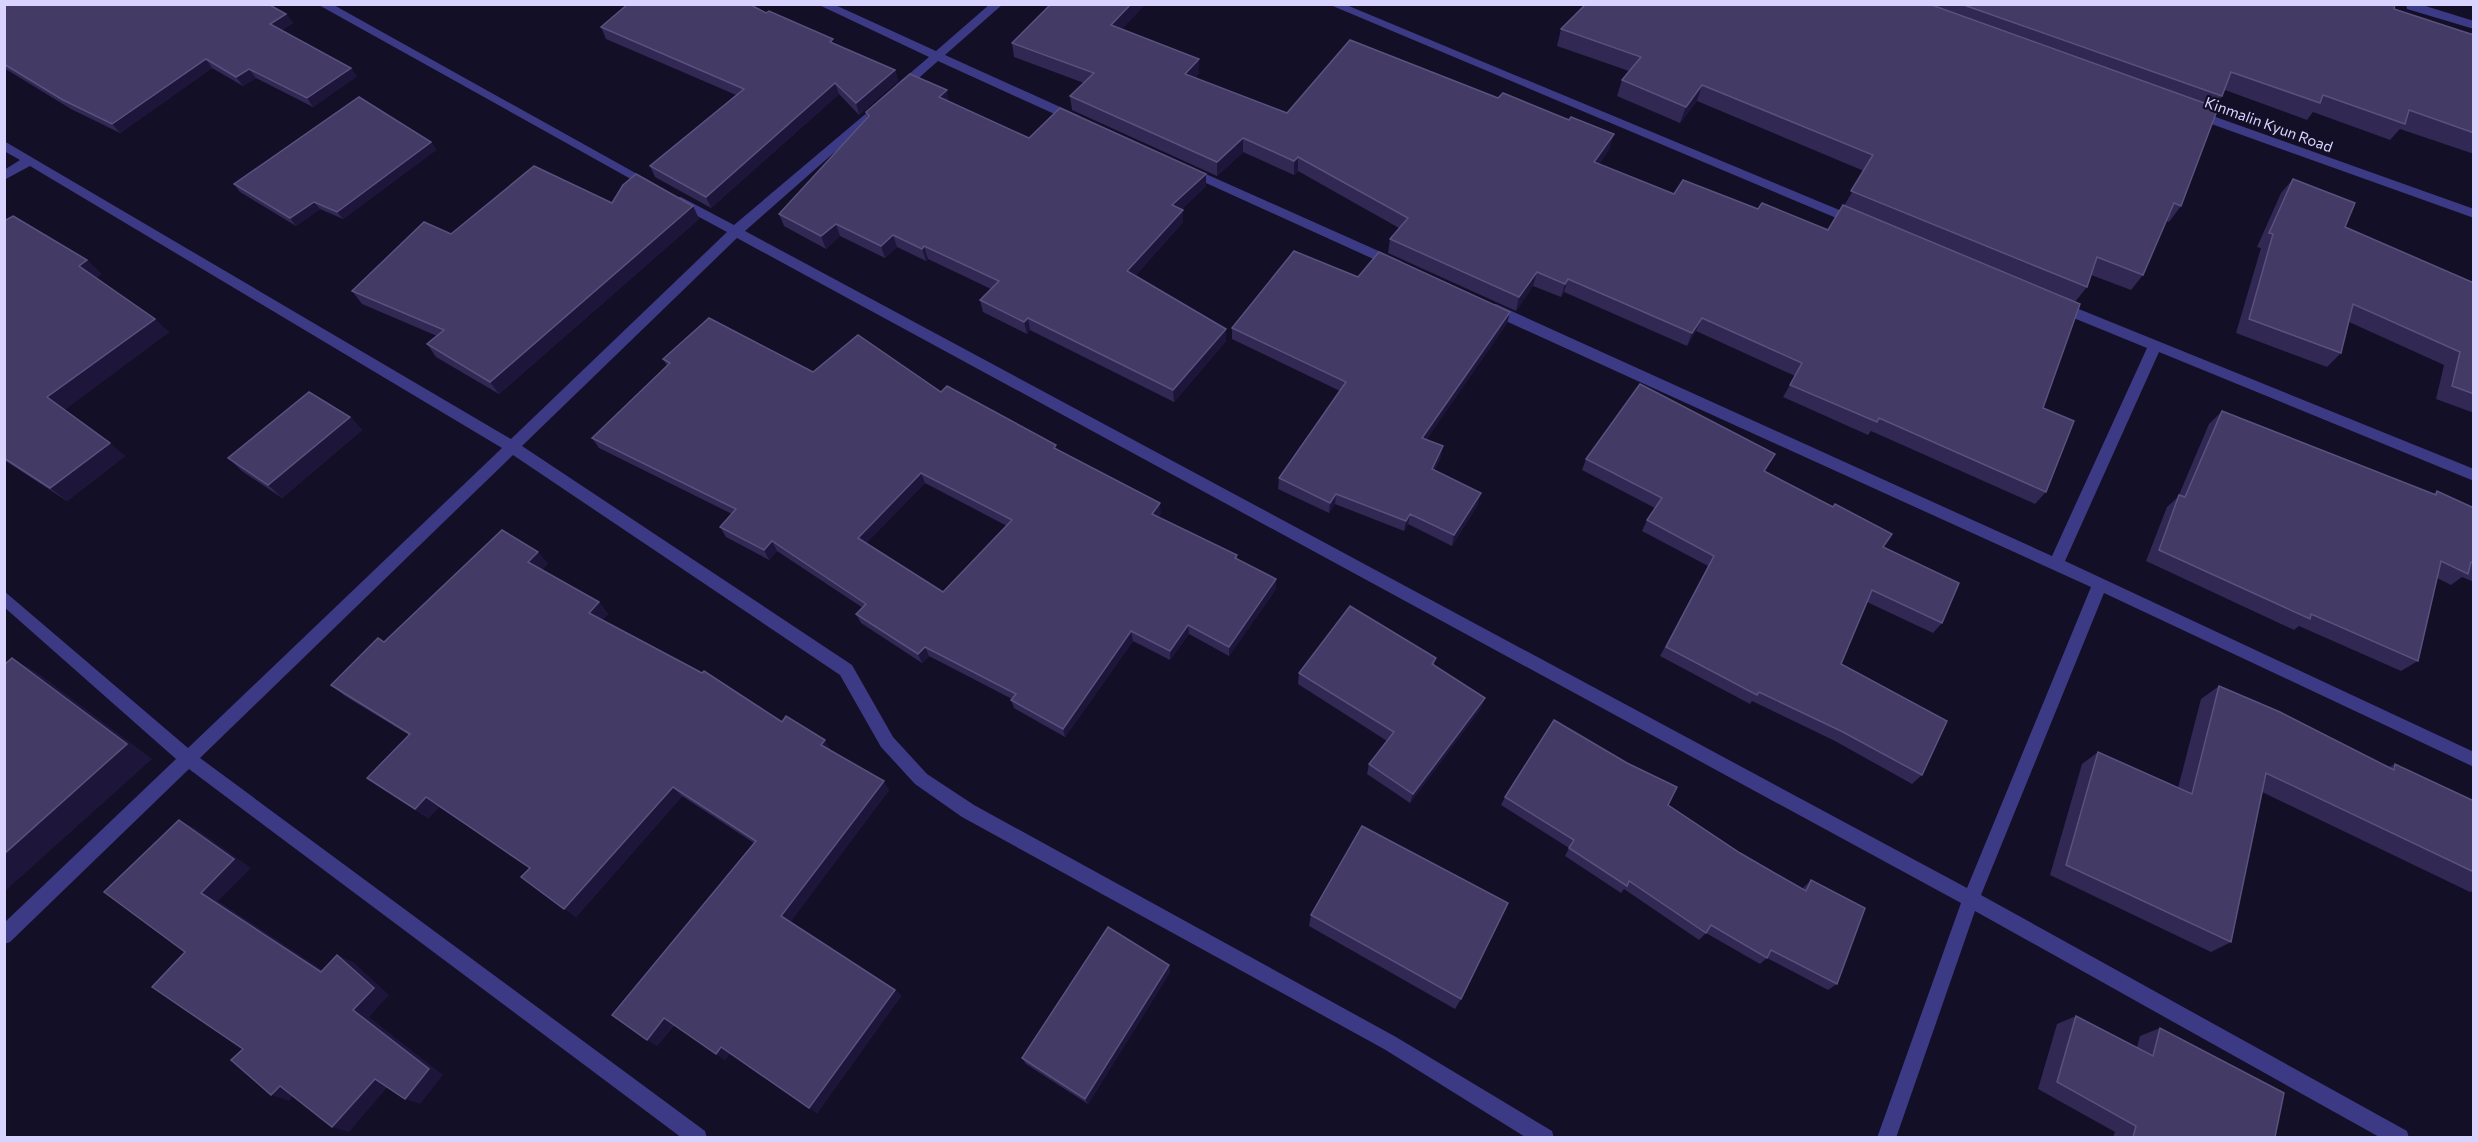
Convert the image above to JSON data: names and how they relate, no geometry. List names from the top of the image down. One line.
{"streets":{"street":["Kinmalin Kyun Road"]}}
